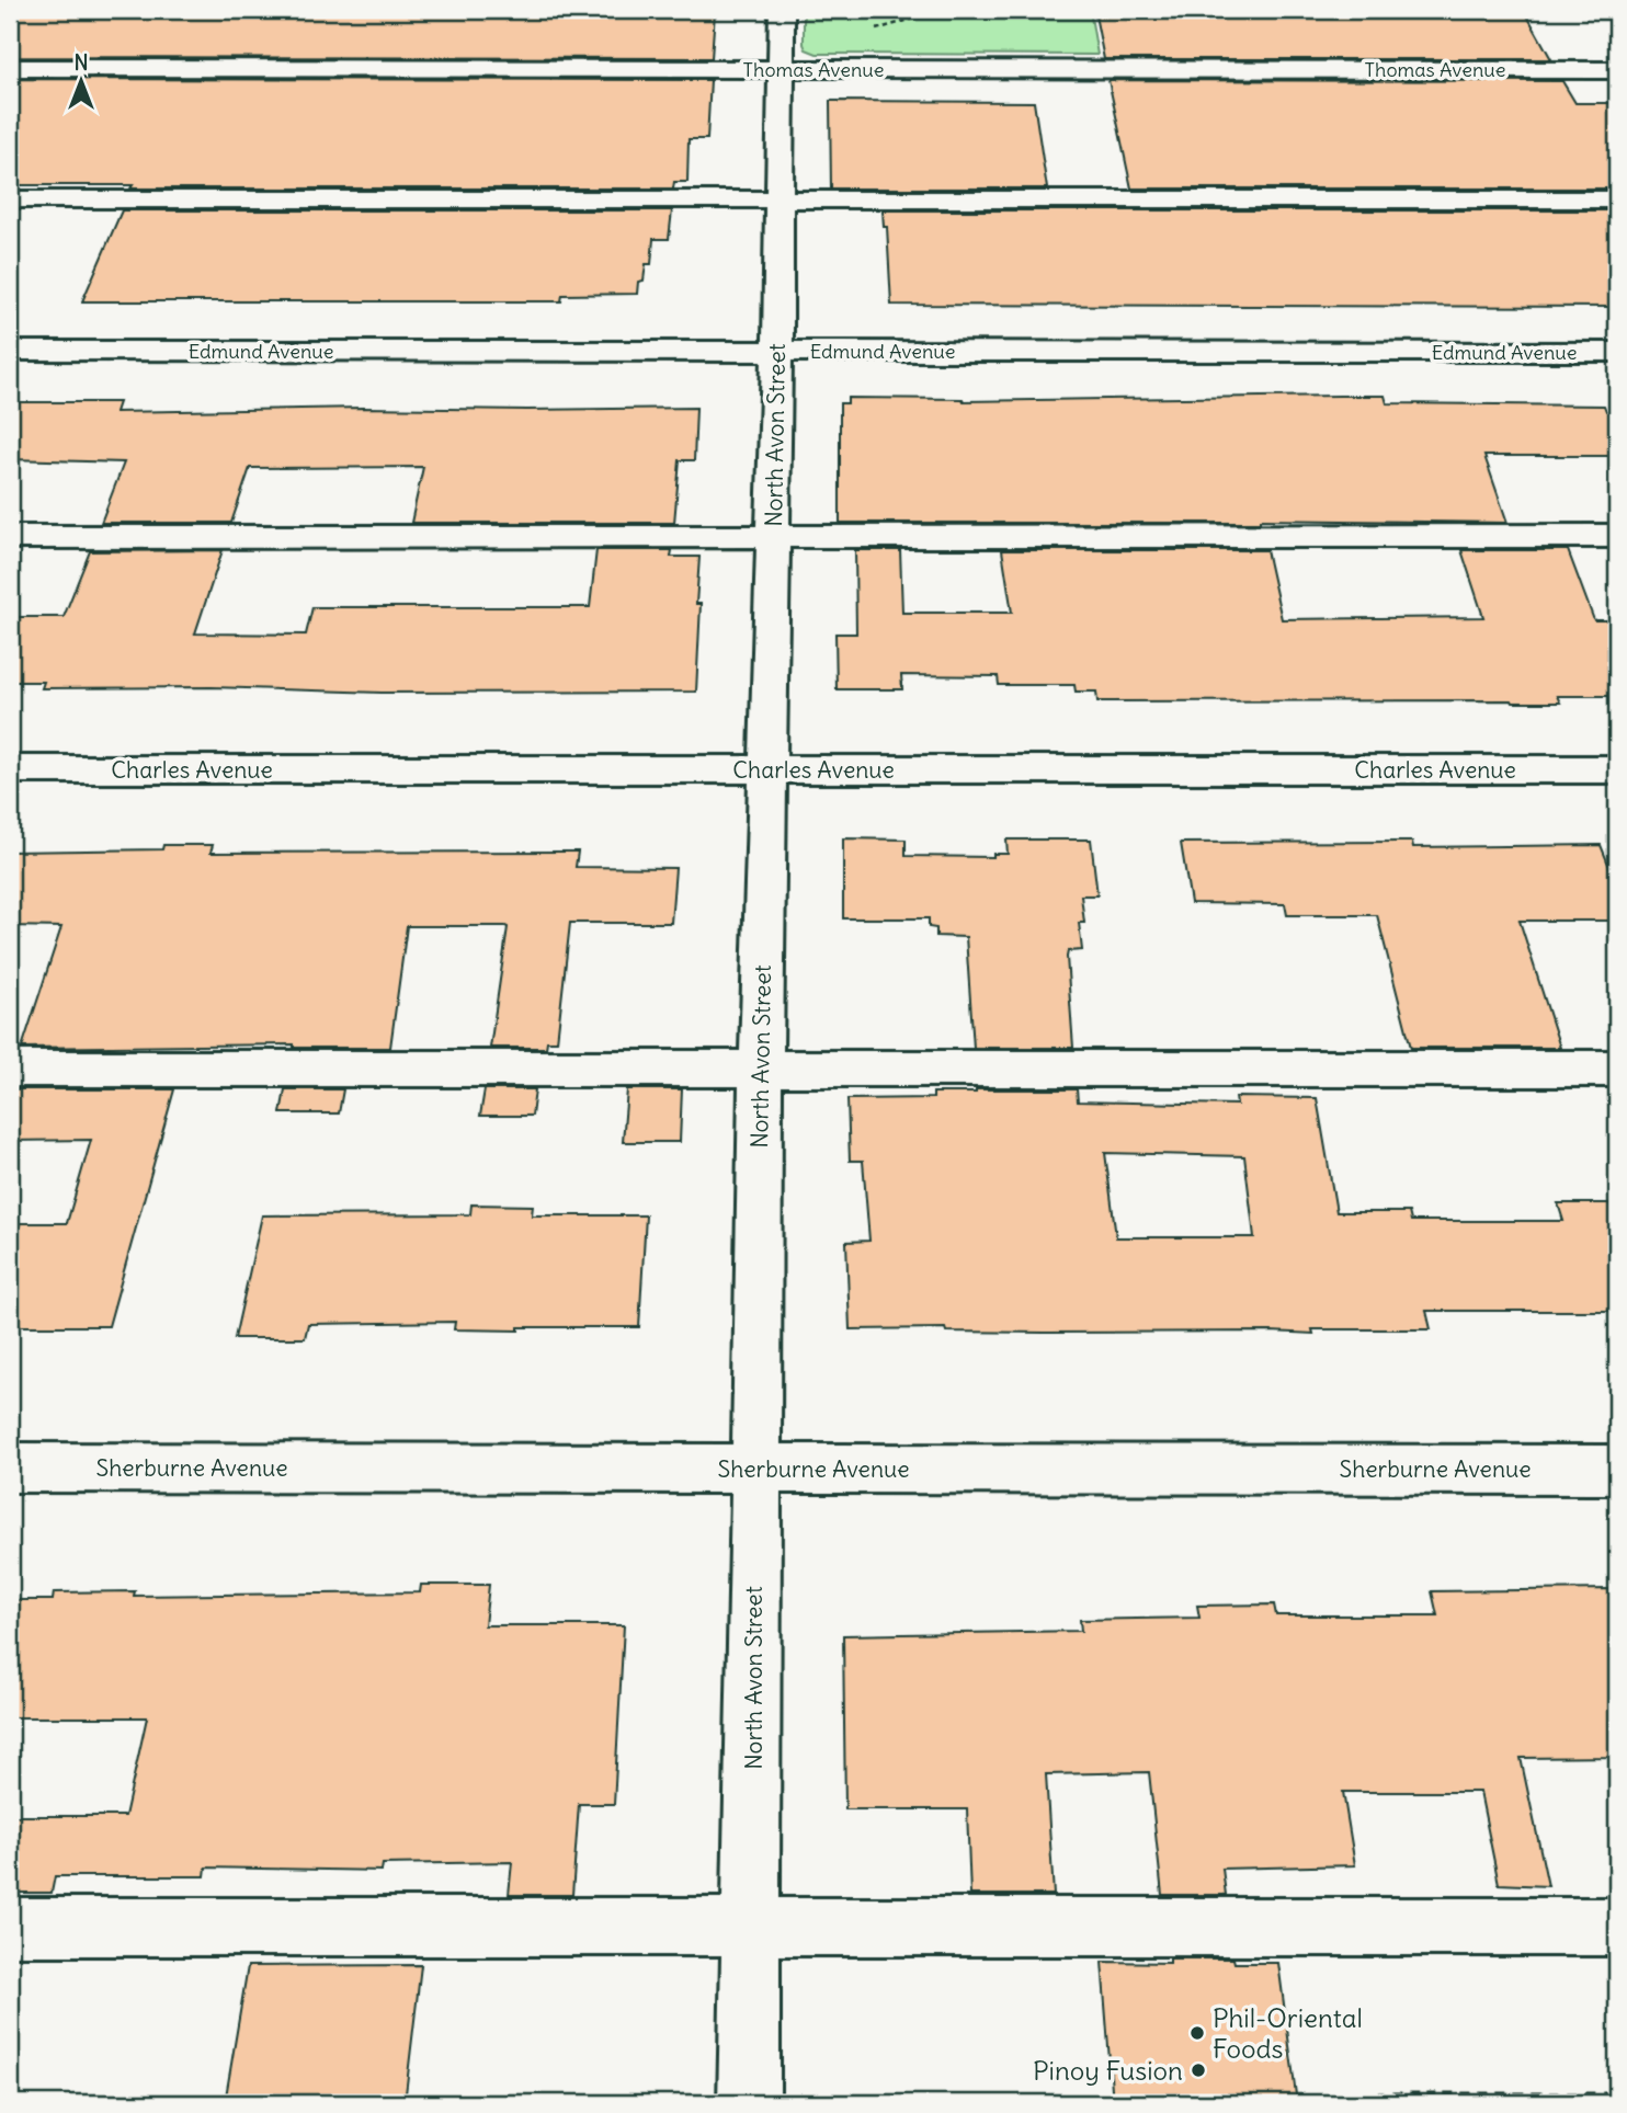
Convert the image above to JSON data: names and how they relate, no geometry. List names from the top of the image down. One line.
{"streets":{"street":["Thomas Avenue","Edmund Avenue","North Avon Street","Charles Avenue","Sherburne Avenue"]},"crossings":[["Thomas Avenue","North Avon Street"],["Edmund Avenue","North Avon Street"],["North Avon Street","Charles Avenue"],["North Avon Street","Sherburne Avenue"]],"places":["Phil-Oriental Foods","Pinoy Fusion"],"north":"top"}
